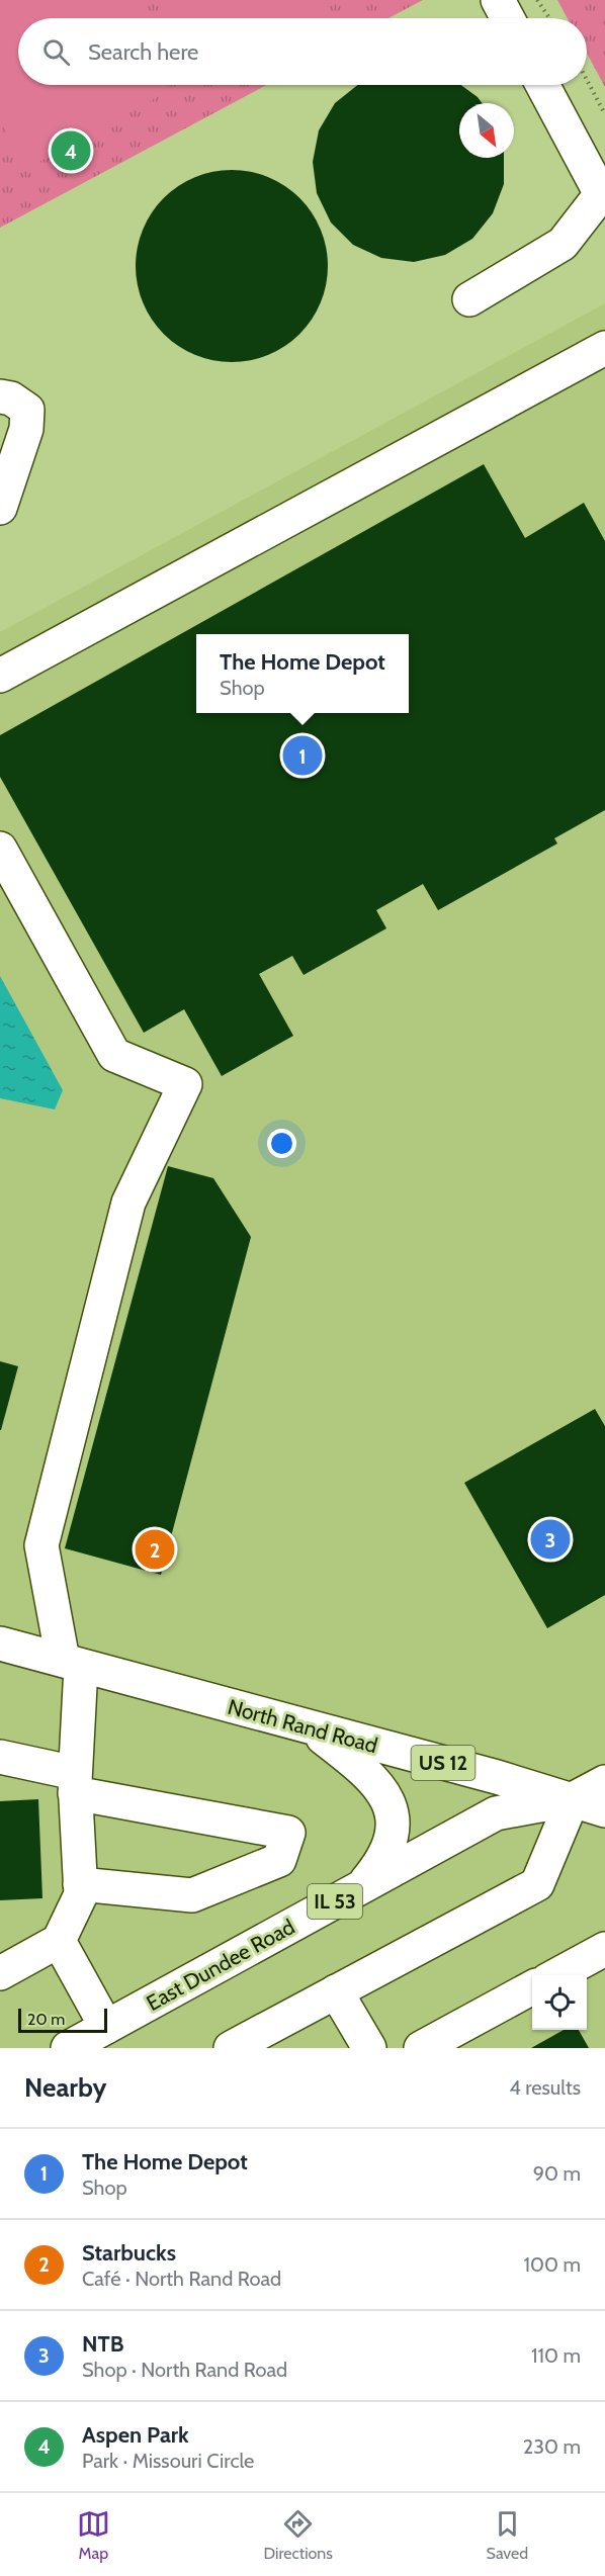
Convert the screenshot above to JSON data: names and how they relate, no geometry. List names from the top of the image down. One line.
{"streets":{"main road":["North Rand Road","US 12","IL 53","East Dundee Road"]},"crossings":[["North Rand Road","East Dundee Road"]],"scale_bar":"20 m","north":"bottom right","page":{"search":"Search here","pins":["4","1","3","2"],"popup":["The Home Depot","Shop"],"scale":"20 m","heading":["Nearby","4 results"],"list":[{"mark":"1","name":"The Home Depot","note":"Shop","value":"90 m"},{"mark":"2","name":"Starbucks","note":"Café · North Rand Road","value":"100 m"},{"mark":"3","name":"NTB","note":"Shop · North Rand Road","value":"110 m"},{"mark":"4","name":"Aspen Park","note":"Park · Missouri Circle","value":"230 m"}],"nav":["Map","Directions","Saved"]}}
